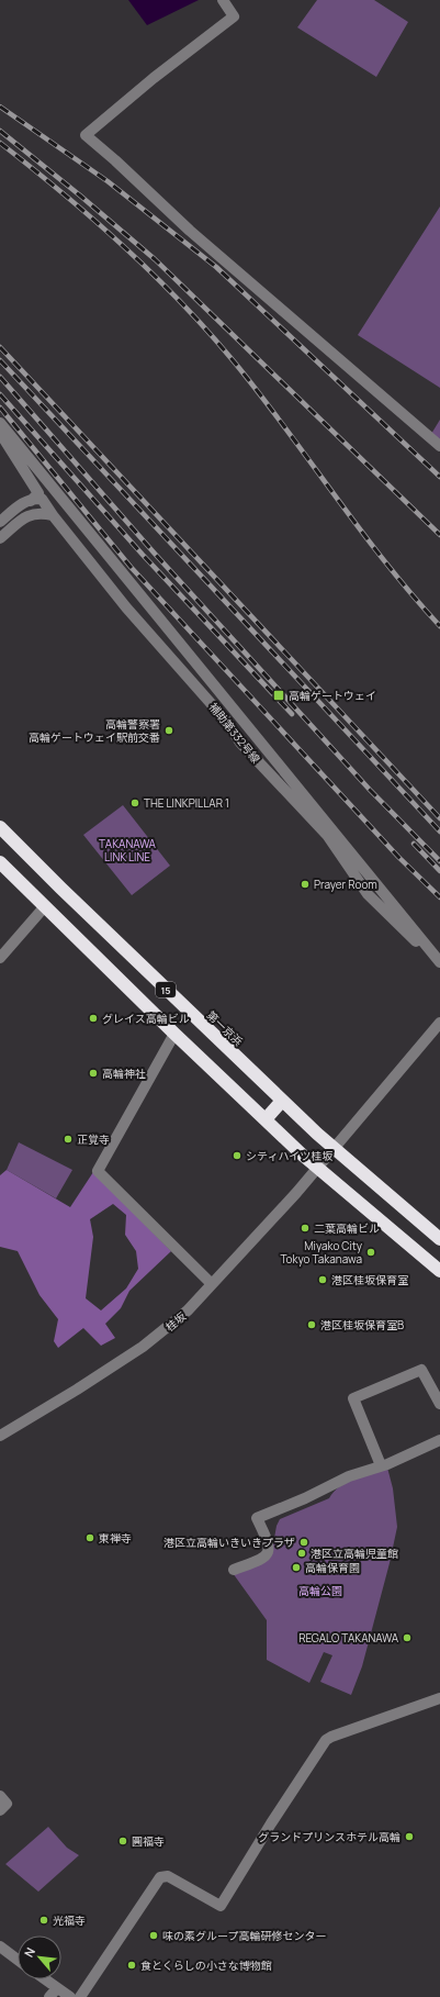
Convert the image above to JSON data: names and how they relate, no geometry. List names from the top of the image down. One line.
{"streets":{"highway":["15","第一京浜"],"street":["補助第332号線","桂坂"]},"crossings":[["15","桂坂"],["第一京浜","桂坂"]],"parks":["TAKANAWA LINK LINE","高輪公園"],"places":{"transit":["高輪ゲートウェイ"],"other":["高輪警察署 高輪ゲートウェイ駅前交番","THE LINKPILLAR 1","Prayer Room","グレイス高輪ビル","高輪神社","正覚寺","シティハイツ桂坂","二葉高輪ビル","Miyako City Tokyo Takanawa","港区桂坂保育室","港区桂坂保育室B","東禅寺","港区立高輪いきいきプラザ","港区立高輪児童館","高輪保育園","REGALO TAKANAWA","グランドプリンスホテル高輪","圓福寺","光福寺","味の素グループ高輪研修センター","食とくらしの小さな博物館"]},"north":"top left"}
